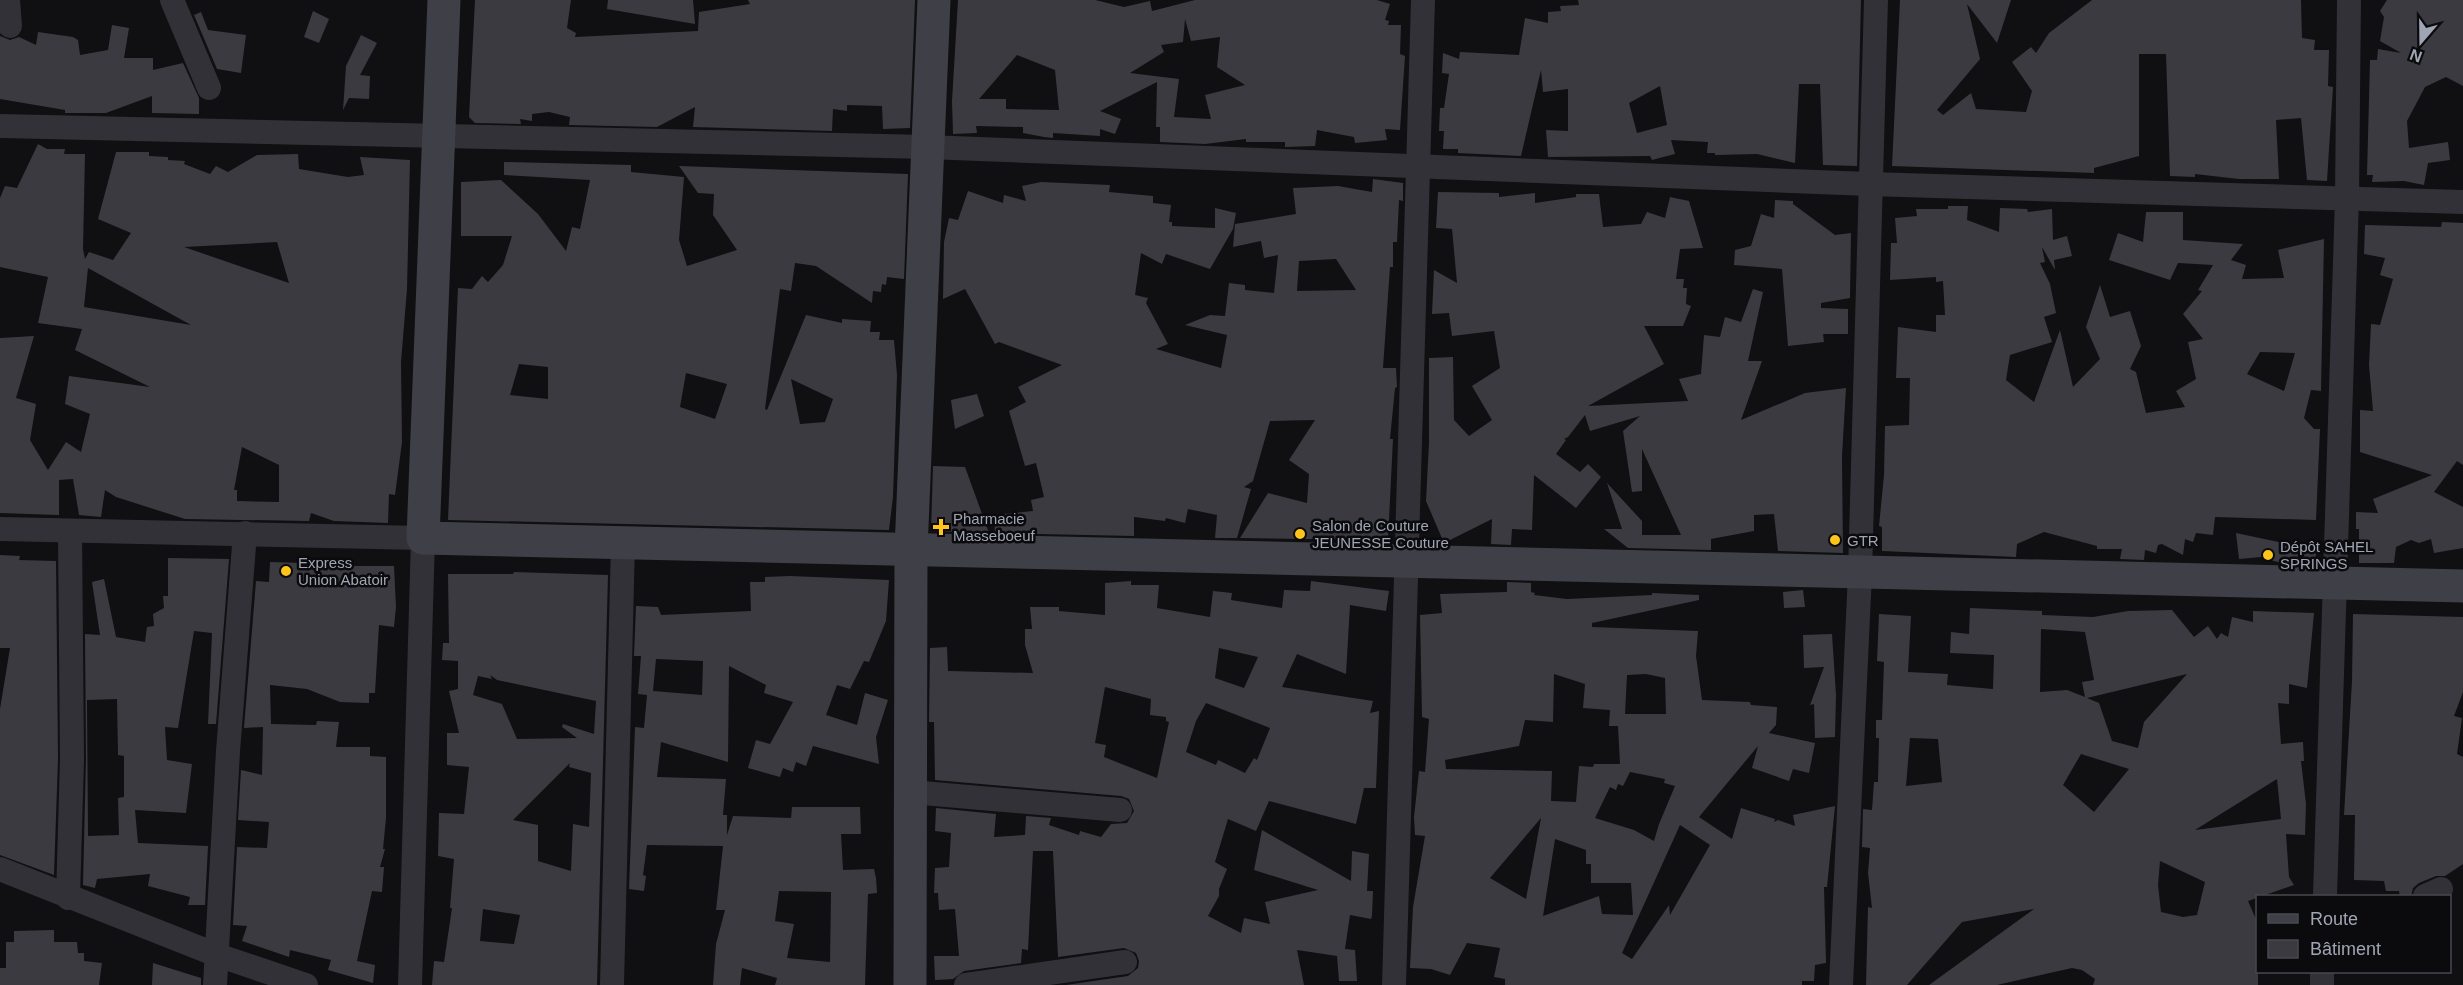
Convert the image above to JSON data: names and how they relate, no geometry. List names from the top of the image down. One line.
{"places":{"health":["Pharmacie Masseboeuf"],"other":["Salon de Couture JEUNESSE Couture","GTR","Dépôt SAHEL SPRINGS","Express Union Abatoir"]},"legend":["Route","Bâtiment"],"north":"bottom"}
